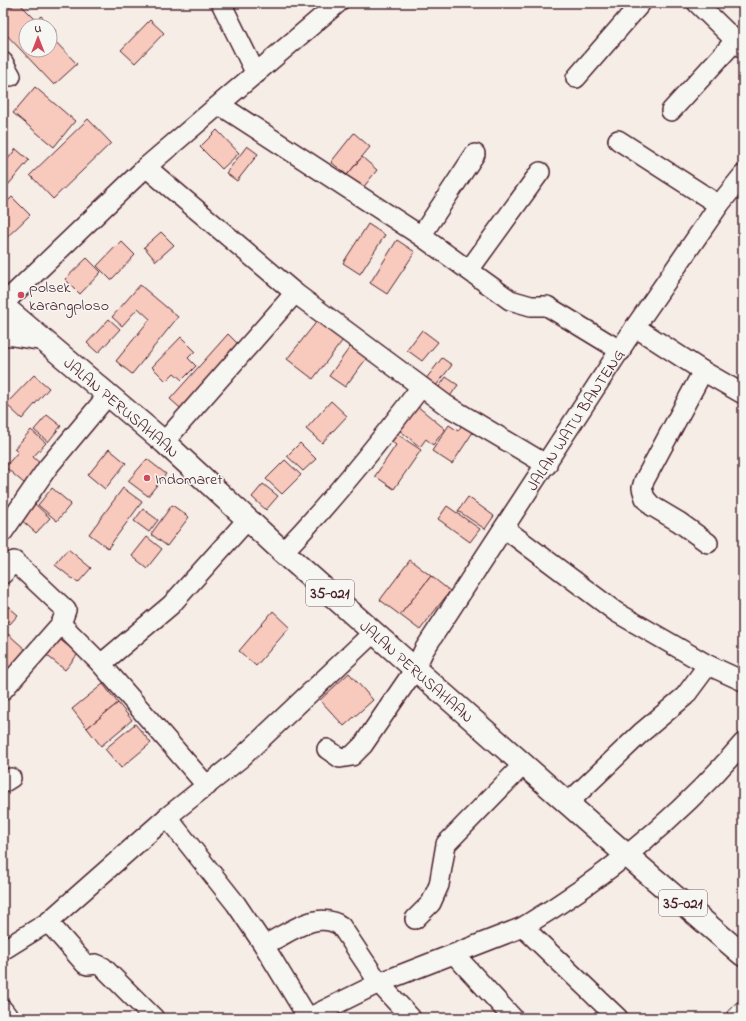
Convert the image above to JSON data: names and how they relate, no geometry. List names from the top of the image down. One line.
{"streets":{"main road":["JALAN PERUSAHAAN","35-021"],"street":["JALAN WATU BANTENG"]},"crossings":[["JALAN PERUSAHAAN","JALAN WATU BANTENG"]],"places":["polsek karangploso","Indomaret"],"north":"top"}
